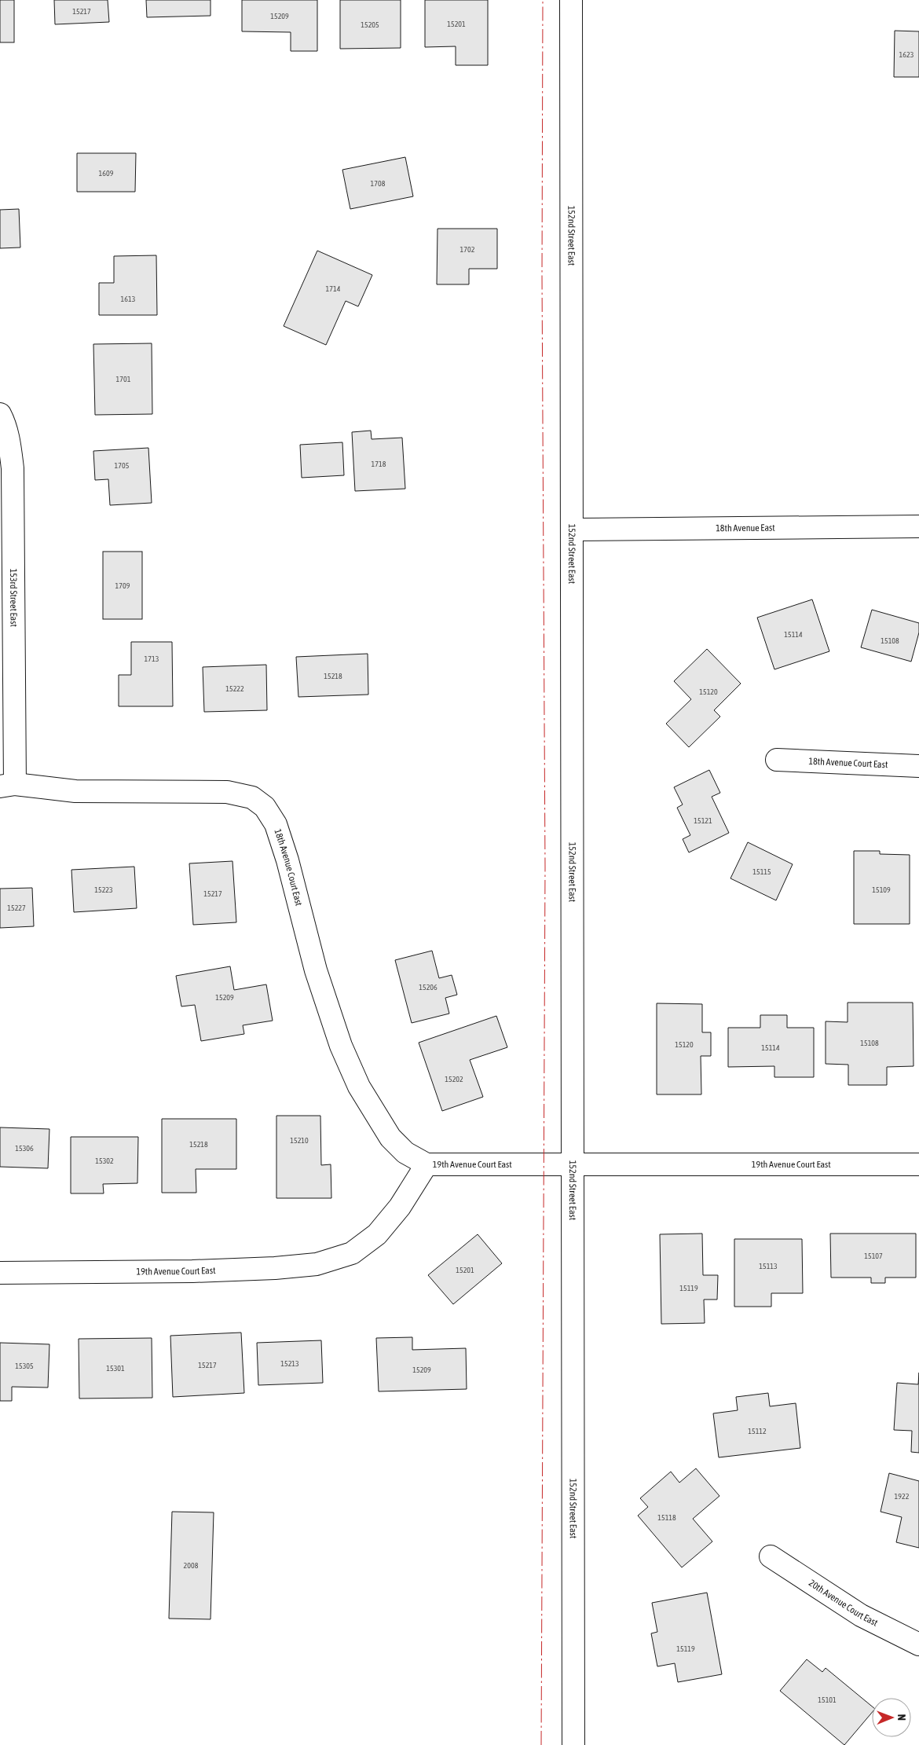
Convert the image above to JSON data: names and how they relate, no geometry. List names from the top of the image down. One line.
{"streets":{"street":["152nd Street East","18th Avenue East","153rd Street East","18th Avenue Court East","19th Avenue Court East","20th Avenue Court East"]},"crossings":[["152nd Street East","18th Avenue East"],["152nd Street East","19th Avenue Court East"],["153rd Street East","18th Avenue Court East"],["18th Avenue Court East","19th Avenue Court East"]],"house_numbers":["15217","15209","15201","15205","1623","1609","1708","1702","1714","1613","1701","1718","1705","1709","15114","15108","1713","15218","15222","15120","15121","15115","15223","15109","15217","15227","15206","15209","15108","15120","15114","15202","15210","15218","15306","15302","15107","15113","15201","15119","15213","15217","15305","15301","15209","15112","1922","15118","2008","15119","15101"],"north":"right"}
